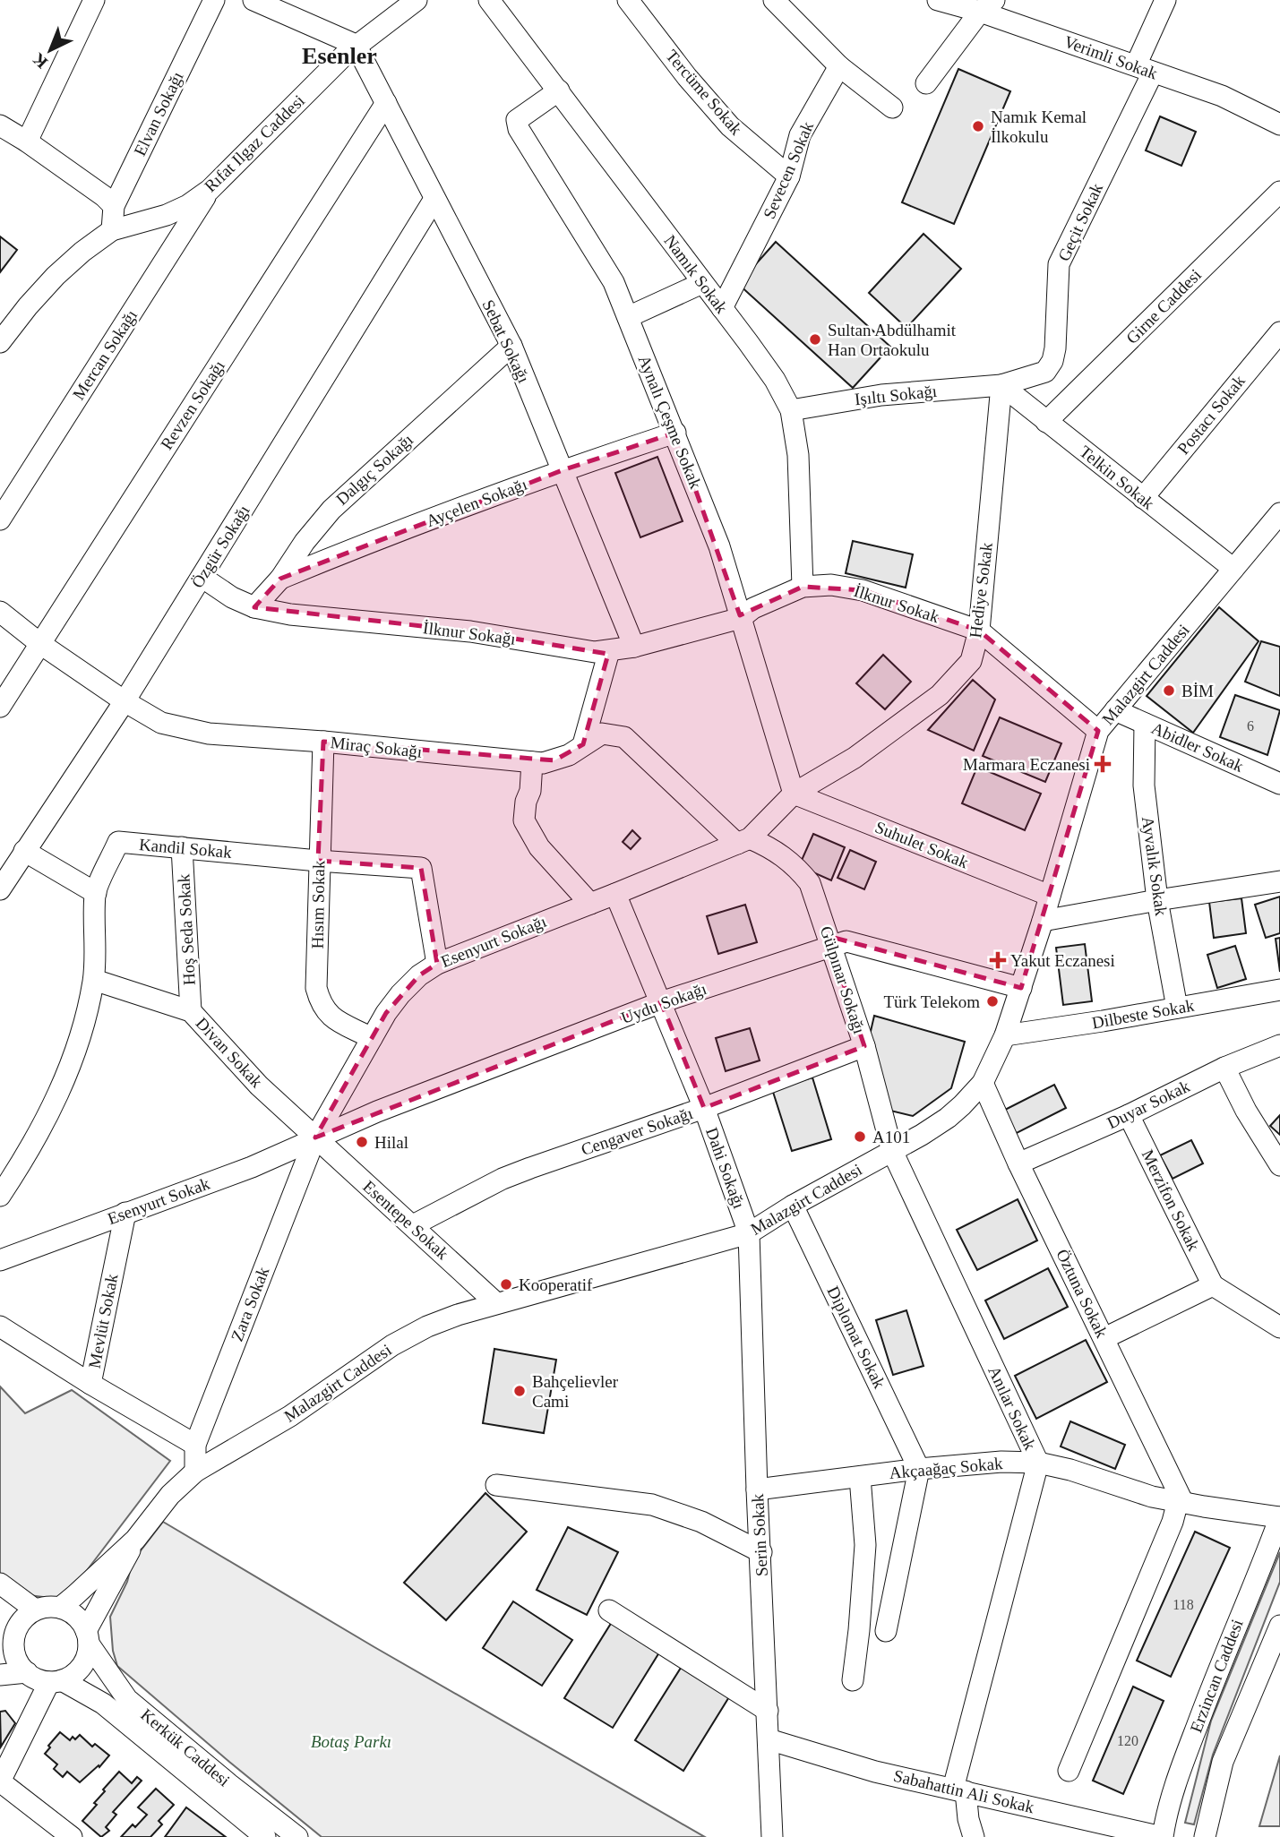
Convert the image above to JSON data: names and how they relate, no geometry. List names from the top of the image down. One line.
{"streets":{"street":["Verimli Sokak","Tercüme Sokak","Elvan Sokağı","Rıfat Ilgaz Caddesi","Sevecen Sokak","Geçit Sokak","Namık Sokak","Girne Caddesi","Sebat Sokağı","Mercan Sokağı","Işıltı Sokağı","Revzen Sokağı","Postacı Sokak","Aynalı Çeşme Sokak","Dalgıç Sokağı","Telkin Sokak","Ayçelen Sokağı","Özgür Sokağı","Hediye Sokak","İlknur Sokak","İlknur Sokağı","Malazgirt Caddesi","Miraç Sokağı","Abidler Sokak","Suhulet Sokak","Kandil Sokak","Ayvalık Sokak","Hısım Sokak","Hoş Seda Sokak","Esenyurt Sokağı","Gülpınar Sokağı","Uydu Sokağı","Dilbeste Sokak","Divan Sokak","Duyar Sokak","Cengaver Sokağı","Dahi Sokağı","Merzifon Sokak","Esenyurt Sokak","Esentepe Sokak","Öztuna Sokak","Zara Sokak","Mevlüt Sokak","Diplomat Sokak","Anılar Sokak","Akçaağaç Sokak","Serin Sokak","Erzincan Caddesi","Kerkük Caddesi","Sabahattin Ali Sokak"]},"crossings":[["Verimli Sokak","Geçit Sokak"],["Tercüme Sokak","Sevecen Sokak"],["Elvan Sokağı","Rıfat Ilgaz Caddesi"],["Rıfat Ilgaz Caddesi","Sebat Sokağı"],["Rıfat Ilgaz Caddesi","Mercan Sokağı"],["Sevecen Sokak","Namık Sokak"],["Geçit Sokak","Işıltı Sokağı"],["Geçit Sokak","Telkin Sokak"],["Geçit Sokak","Hediye Sokak"],["Namık Sokak","Işıltı Sokağı"],["Namık Sokak","Aynalı Çeşme Sokak"],["Namık Sokak","İlknur Sokak"],["Girne Caddesi","Telkin Sokak"],["Sebat Sokağı","Revzen Sokağı"],["Sebat Sokağı","Dalgıç Sokağı"],["Sebat Sokağı","Ayçelen Sokağı"],["Sebat Sokağı","Özgür Sokağı"],["Sebat Sokağı","İlknur Sokağı"],["Işıltı Sokağı","Telkin Sokak"],["Işıltı Sokağı","Hediye Sokak"],["Revzen Sokağı","Miraç Sokağı"],["Postacı Sokak","Telkin Sokak"],["Aynalı Çeşme Sokak","Ayçelen Sokağı"],["Aynalı Çeşme Sokak","Hediye Sokak"],["Aynalı Çeşme Sokak","İlknur Sokak"],["Aynalı Çeşme Sokak","İlknur Sokağı"],["Aynalı Çeşme Sokak","Suhulet Sokak"],["Dalgıç Sokağı","Ayçelen Sokağı"],["Dalgıç Sokağı","İlknur Sokağı"],["Telkin Sokak","Hediye Sokak"],["Telkin Sokak","Malazgirt Caddesi"],["Özgür Sokağı","İlknur Sokağı"],["Özgür Sokağı","Miraç Sokağı"],["Hediye Sokak","İlknur Sokak"],["Hediye Sokak","Miraç Sokağı"],["Hediye Sokak","Suhulet Sokak"],["Hediye Sokak","Esenyurt Sokağı"],["Hediye Sokak","Gülpınar Sokağı"],["İlknur Sokak","İlknur Sokağı"],["İlknur Sokak","Malazgirt Caddesi"],["Malazgirt Caddesi","Abidler Sokak"],["Malazgirt Caddesi","Suhulet Sokak"],["Malazgirt Caddesi","Gülpınar Sokağı"],["Malazgirt Caddesi","Uydu Sokağı"],["Malazgirt Caddesi","Dilbeste Sokak"],["Malazgirt Caddesi","Dahi Sokağı"],["Malazgirt Caddesi","Esentepe Sokak"],["Malazgirt Caddesi","Öztuna Sokak"],["Malazgirt Caddesi","Zara Sokak"],["Malazgirt Caddesi","Diplomat Sokak"],["Malazgirt Caddesi","Anılar Sokak"],["Malazgirt Caddesi","Serin Sokak"],["Malazgirt Caddesi","Kerkük Caddesi"],["Miraç Sokağı","Hısım Sokak"],["Miraç Sokağı","Esenyurt Sokağı"],["Miraç Sokağı","Gülpınar Sokağı"],["Abidler Sokak","Ayvalık Sokak"],["Kandil Sokak","Hısım Sokak"],["Kandil Sokak","Hoş Seda Sokak"],["Kandil Sokak","Esenyurt Sokağı"],["Kandil Sokak","Divan Sokak"],["Ayvalık Sokak","Dilbeste Sokak"],["Hısım Sokak","Esenyurt Sokağı"],["Hoş Seda Sokak","Divan Sokak"],["Esenyurt Sokağı","Gülpınar Sokağı"],["Esenyurt Sokağı","Uydu Sokağı"],["Esenyurt Sokağı","Divan Sokak"],["Esenyurt Sokağı","Dahi Sokağı"],["Esenyurt Sokağı","Esenyurt Sokak"],["Esenyurt Sokağı","Esentepe Sokak"],["Esenyurt Sokağı","Zara Sokak"],["Gülpınar Sokağı","Uydu Sokağı"],["Gülpınar Sokağı","Cengaver Sokağı"],["Gülpınar Sokağı","Anılar Sokak"],["Uydu Sokağı","Divan Sokak"],["Uydu Sokağı","Dahi Sokağı"],["Uydu Sokağı","Esenyurt Sokak"],["Uydu Sokağı","Esentepe Sokak"],["Uydu Sokağı","Zara Sokak"],["Divan Sokak","Esenyurt Sokak"],["Divan Sokak","Esentepe Sokak"],["Divan Sokak","Zara Sokak"],["Duyar Sokak","Merzifon Sokak"],["Duyar Sokak","Öztuna Sokak"],["Cengaver Sokağı","Dahi Sokağı"],["Cengaver Sokağı","Esentepe Sokak"],["Dahi Sokağı","Serin Sokak"],["Esenyurt Sokak","Esentepe Sokak"],["Esenyurt Sokak","Zara Sokak"],["Esenyurt Sokak","Mevlüt Sokak"],["Esentepe Sokak","Zara Sokak"],["Öztuna Sokak","Akçaağaç Sokak"],["Zara Sokak","Mevlüt Sokak"],["Diplomat Sokak","Akçaağaç Sokak"],["Anılar Sokak","Akçaağaç Sokak"],["Anılar Sokak","Sabahattin Ali Sokak"],["Akçaağaç Sokak","Serin Sokak"],["Akçaağaç Sokak","Erzincan Caddesi"],["Serin Sokak","Sabahattin Ali Sokak"],["Erzincan Caddesi","Sabahattin Ali Sokak"]],"districts":["Esenler"],"parks":["Botaş Parkı"],"places":{"other":["Namık Kemal İlkokulu","Sultan Abdülhamit Han Ortaokulu","BİM","Türk Telekom","A101","Hilal","Kooperatif","Bahçelievler Cami"],"health":["Marmara Eczanesi","Yakut Eczanesi"]},"house_numbers":["6","118","120"],"north":"bottom left"}
